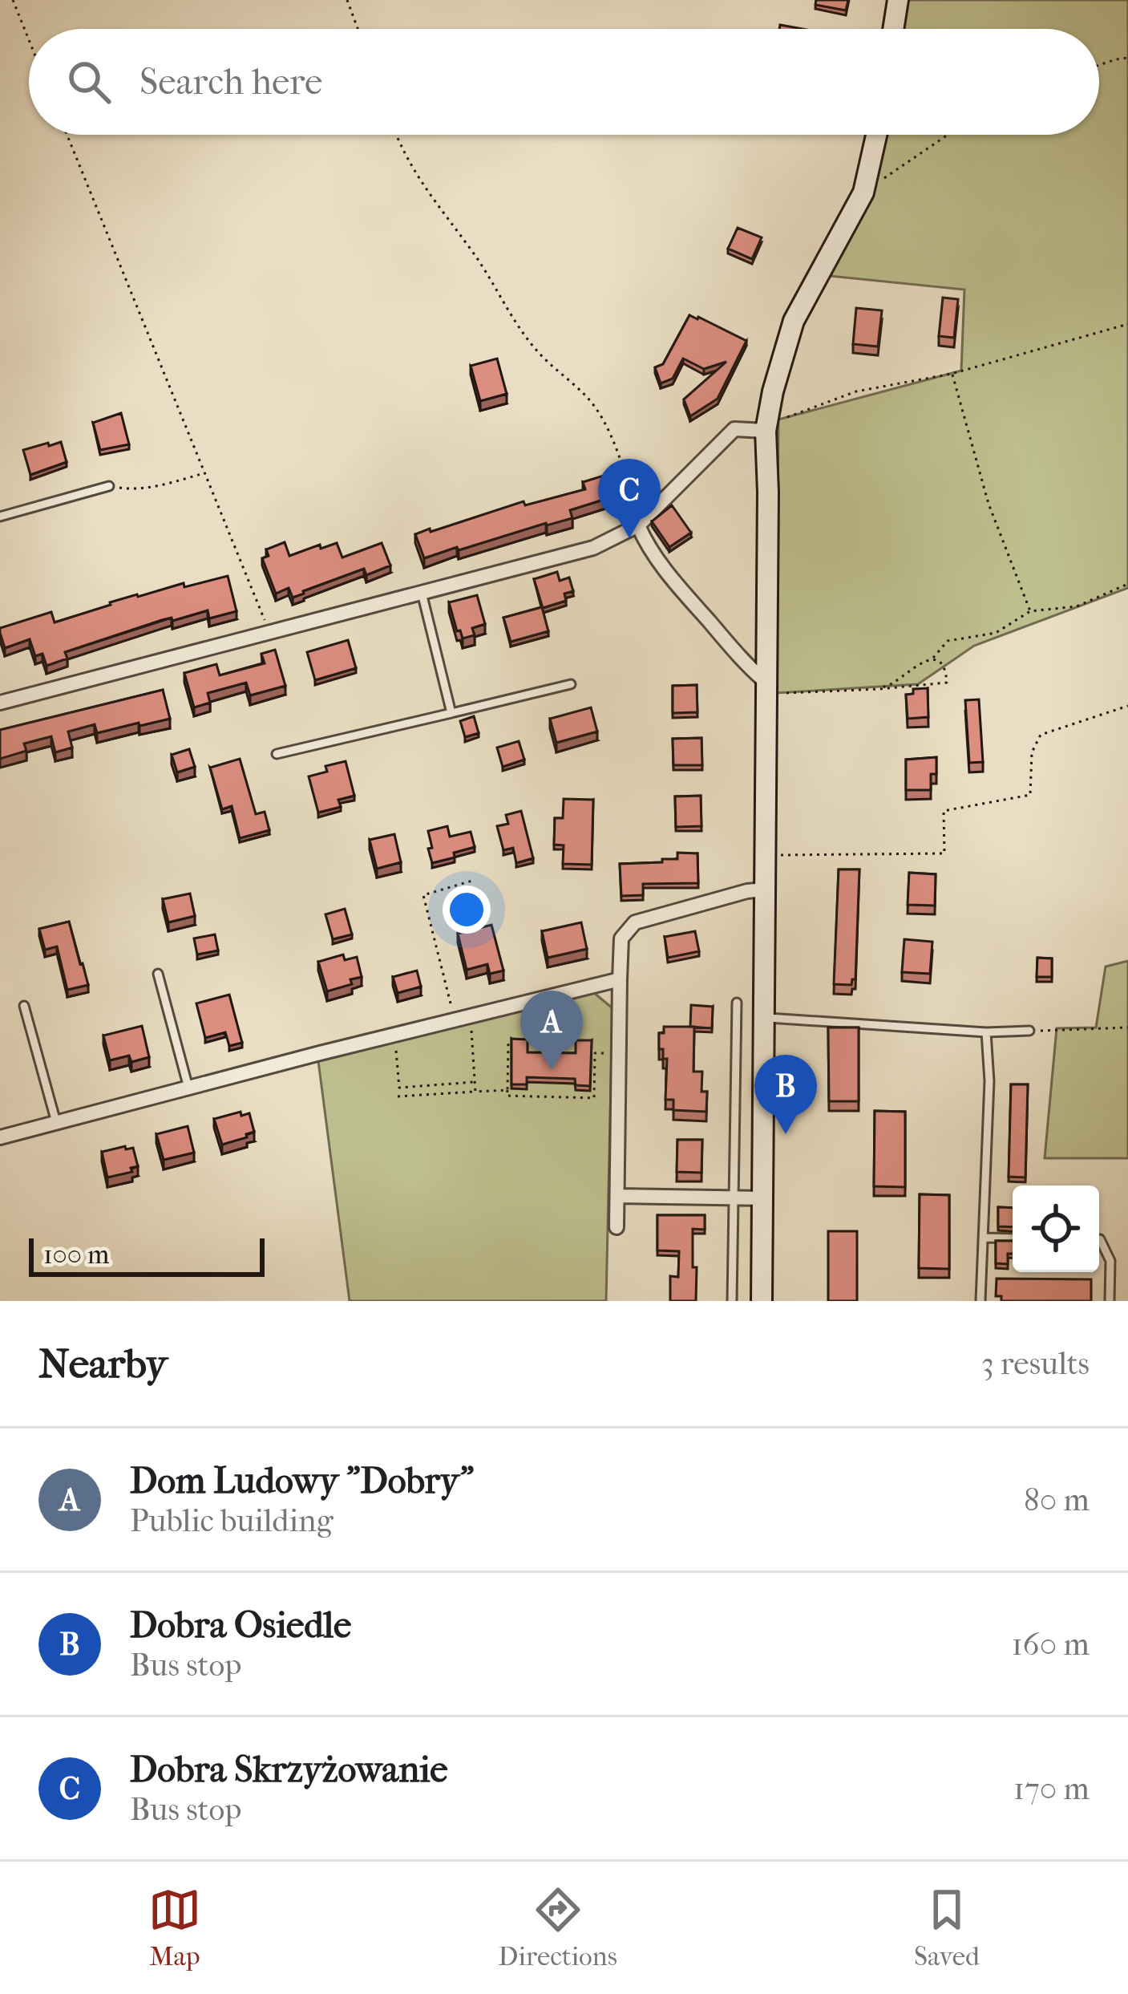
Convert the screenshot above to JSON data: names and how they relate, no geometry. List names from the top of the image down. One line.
{"scale_bar":"100 m","page":{"search":"Search here","pins":["C","A","B"],"scale":"100 m","heading":["Nearby","3 results"],"list":[{"mark":"A","name":"Dom Ludowy \"Dobry\"","note":"Public building","value":"80 m"},{"mark":"B","name":"Dobra Osiedle","note":"Bus stop","value":"160 m"},{"mark":"C","name":"Dobra Skrzyżowanie","note":"Bus stop","value":"170 m"}],"nav":["Map","Directions","Saved"]}}
